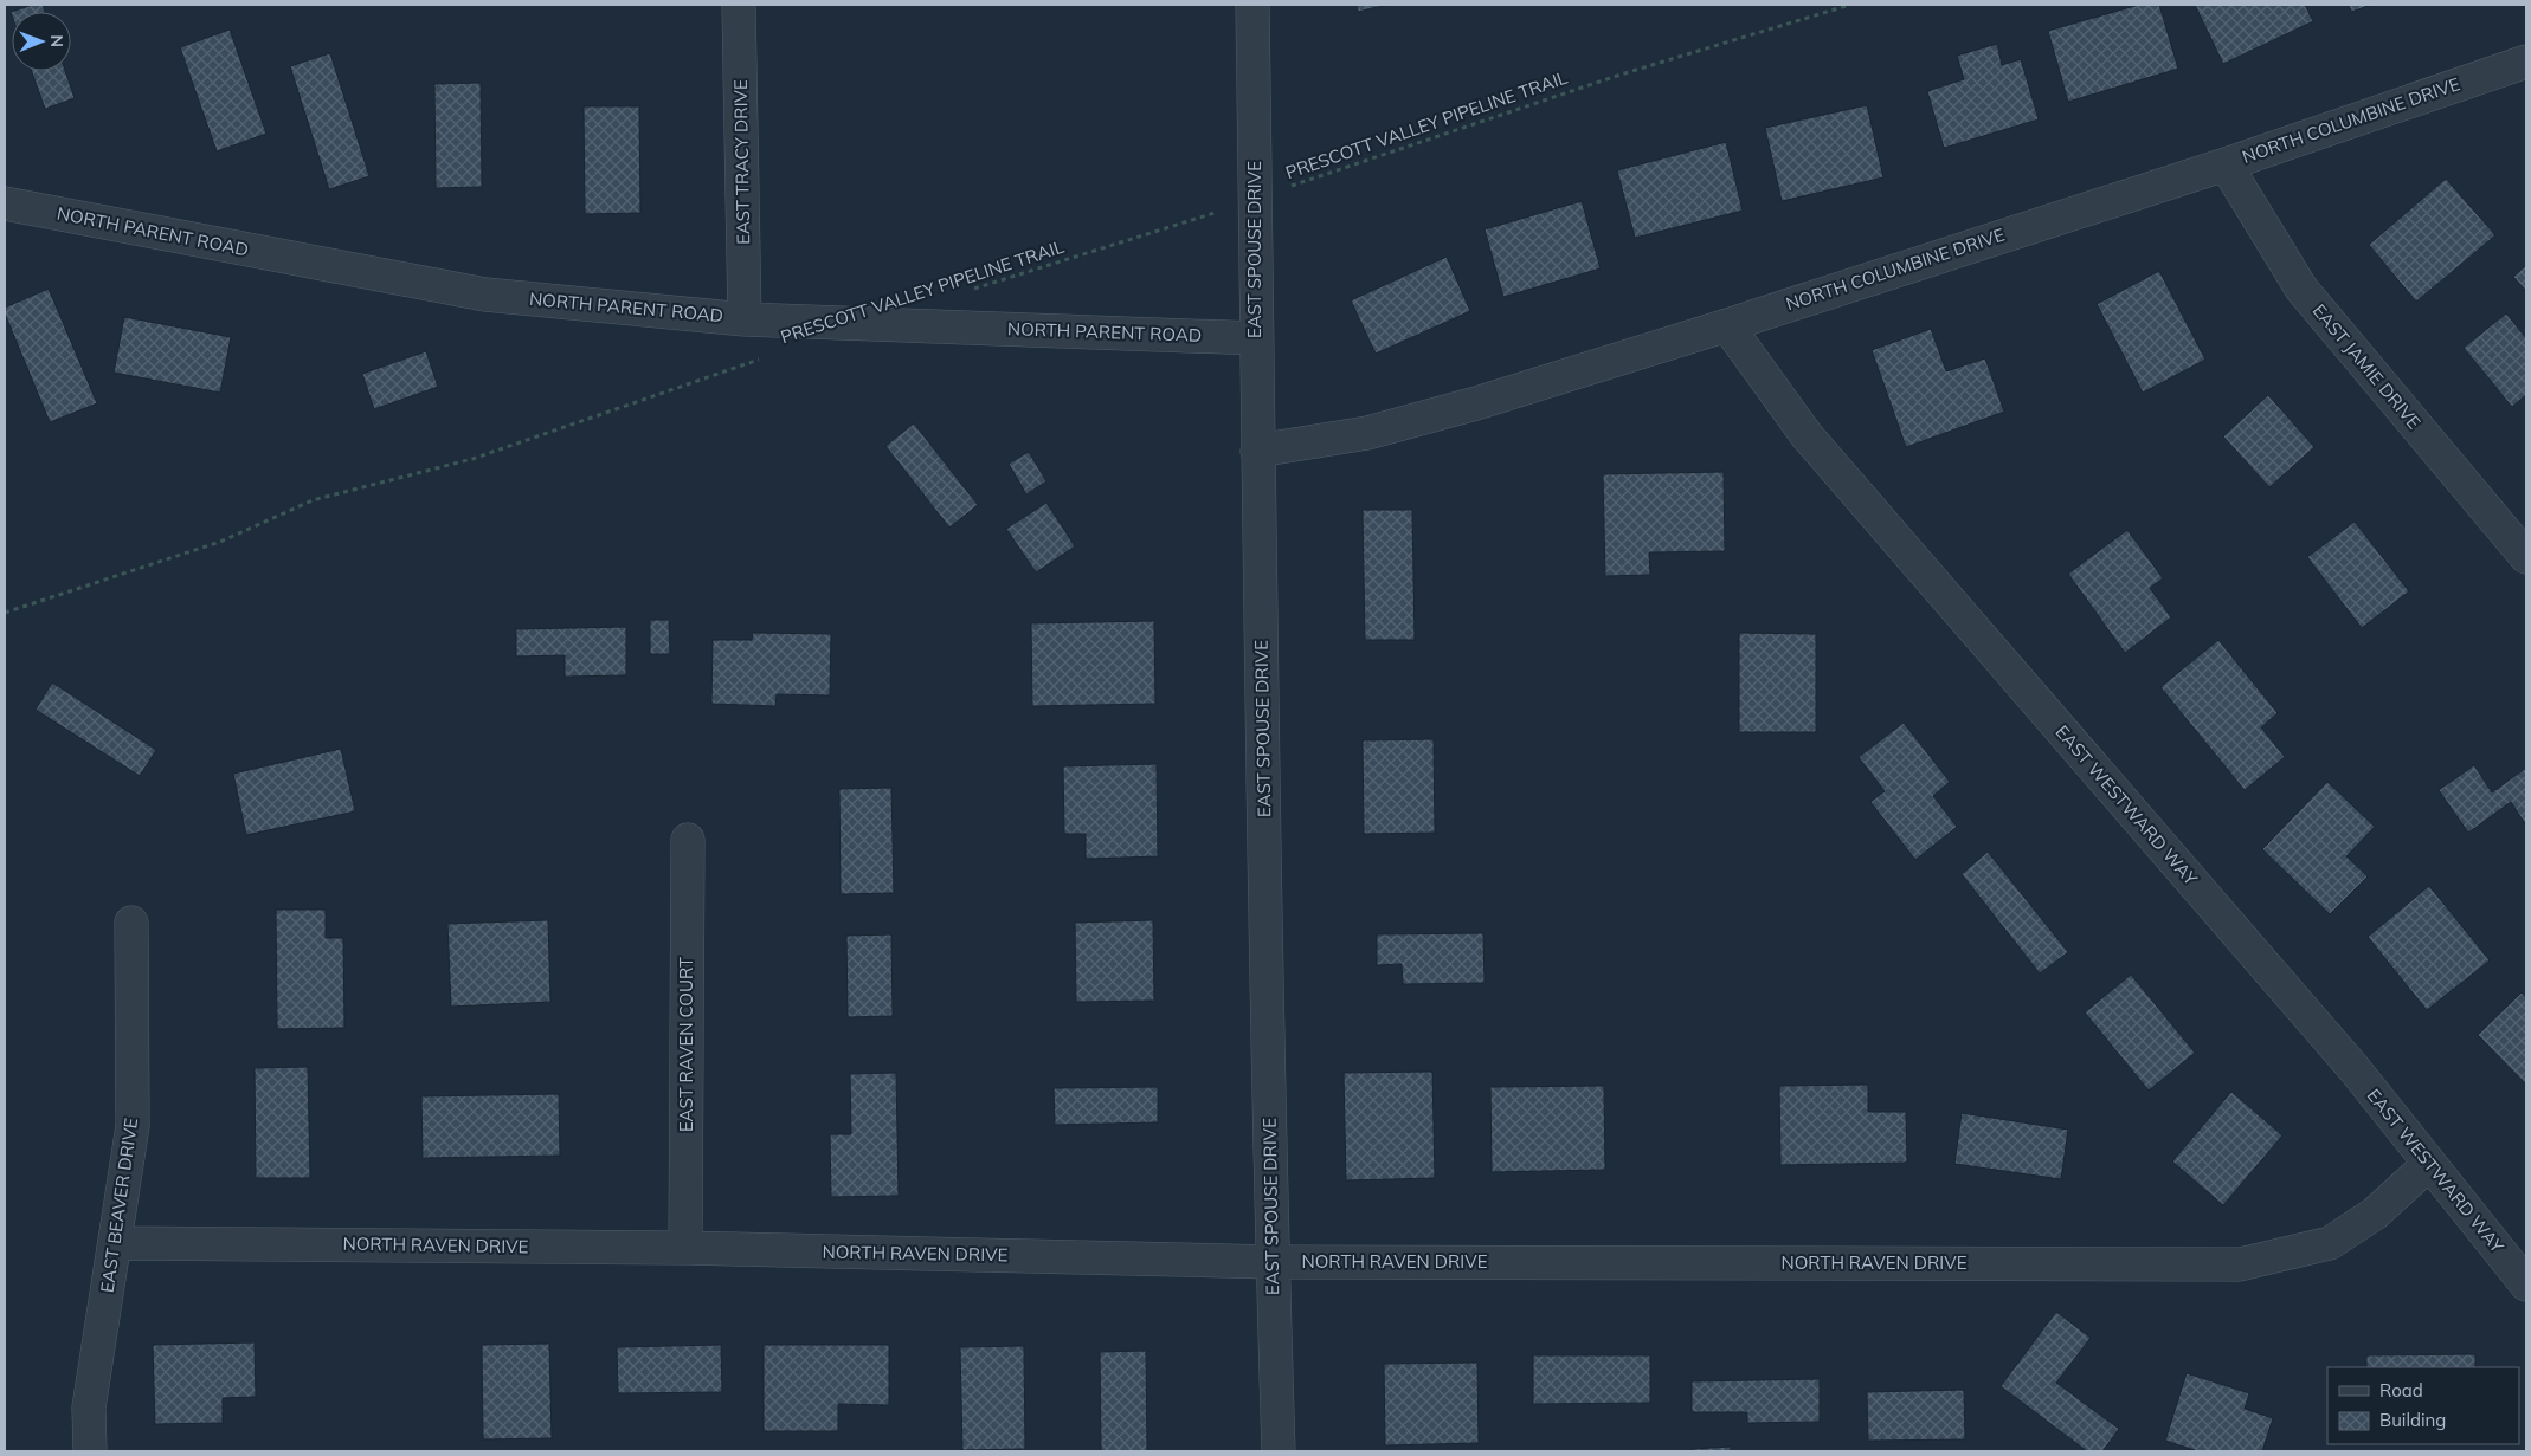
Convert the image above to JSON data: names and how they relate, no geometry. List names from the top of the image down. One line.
{"streets":{"street":["NORTH COLUMBINE DRIVE","EAST TRACY DRIVE","NORTH PARENT ROAD","EAST SPOUSE DRIVE","EAST JAMIE DRIVE","EAST WESTWARD WAY","EAST RAVEN COURT","EAST BEAVER DRIVE","NORTH RAVEN DRIVE"],"path":["PRESCOTT VALLEY PIPELINE TRAIL"]},"crossings":[["NORTH COLUMBINE DRIVE","EAST SPOUSE DRIVE"],["NORTH COLUMBINE DRIVE","EAST JAMIE DRIVE"],["NORTH COLUMBINE DRIVE","EAST WESTWARD WAY"],["PRESCOTT VALLEY PIPELINE TRAIL","EAST SPOUSE DRIVE"],["EAST TRACY DRIVE","NORTH PARENT ROAD"],["NORTH PARENT ROAD","EAST SPOUSE DRIVE"],["EAST SPOUSE DRIVE","NORTH RAVEN DRIVE"],["EAST WESTWARD WAY","NORTH RAVEN DRIVE"],["EAST RAVEN COURT","NORTH RAVEN DRIVE"],["EAST BEAVER DRIVE","NORTH RAVEN DRIVE"]],"legend":["Road","Building"],"north":"right"}
